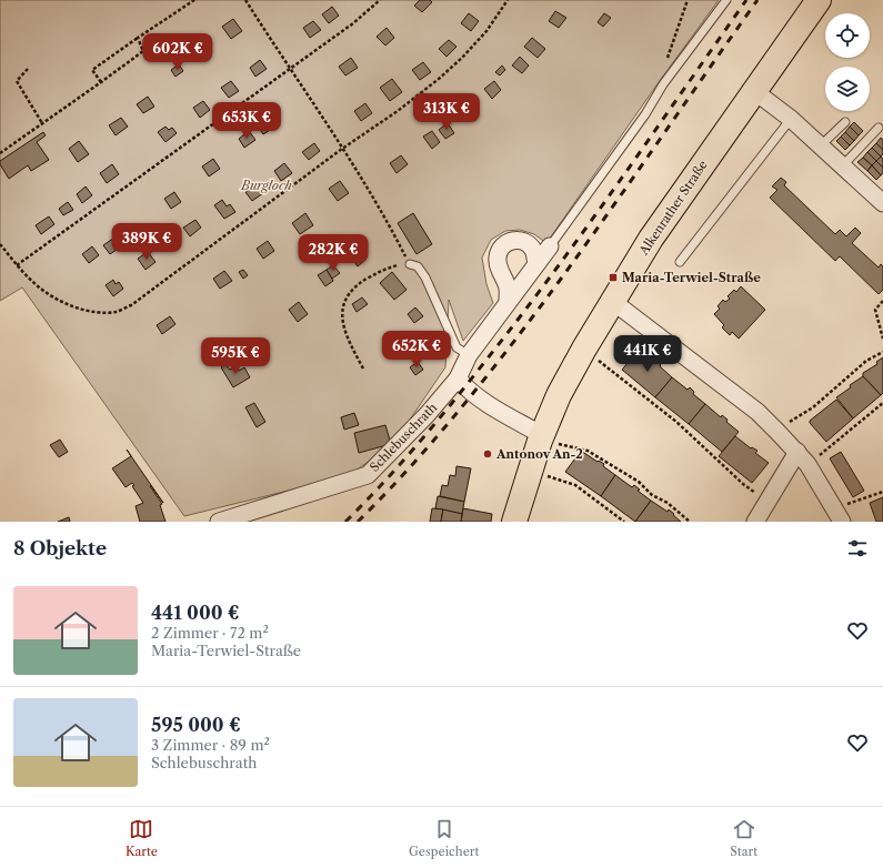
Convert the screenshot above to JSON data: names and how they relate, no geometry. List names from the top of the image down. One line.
{"streets":{"main road":["Alkenrather Straße"],"street":["Schlebuschrath"]},"parks":["Burgloch"],"places":{"transit":["Maria-Terwiel-Straße"],"other":["Antonov An-2"]},"page":{"price":["602K €","313K €","653K €","389K €","282K €","652K €","441K €","595K €"],"heading":"8 Objekte","list":[{"name":"441 000 €","note":"2 Zimmer · 72 m² · Maria-Terwiel-Straße"},{"name":"595 000 €","note":"3 Zimmer · 89 m² · Schlebuschrath"}],"tabs":["Karte","Gespeichert","Start"]}}
